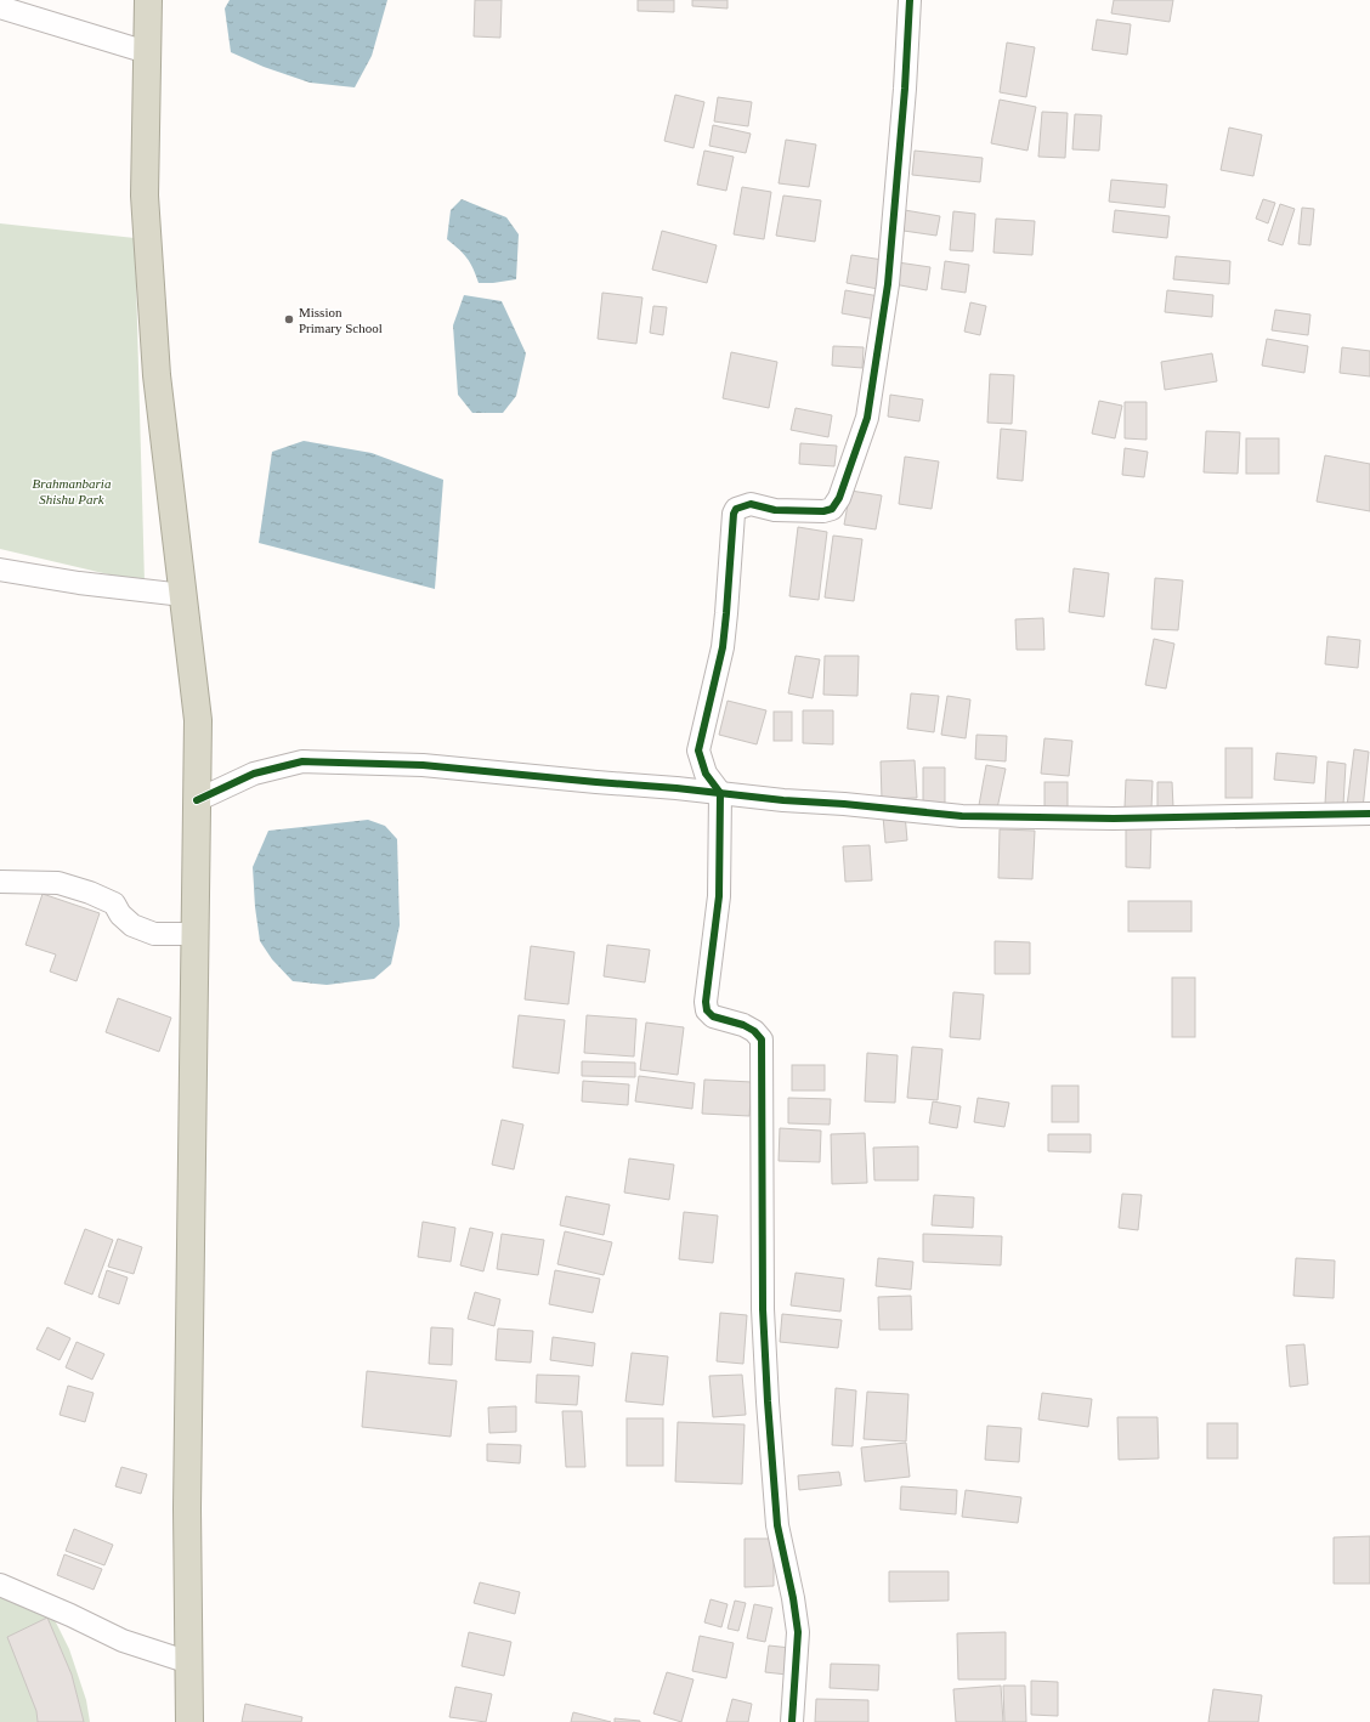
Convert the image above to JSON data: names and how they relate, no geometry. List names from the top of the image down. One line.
{"parks":["Brahmanbaria Shishu Park"],"places":["Mission Primary School"]}
